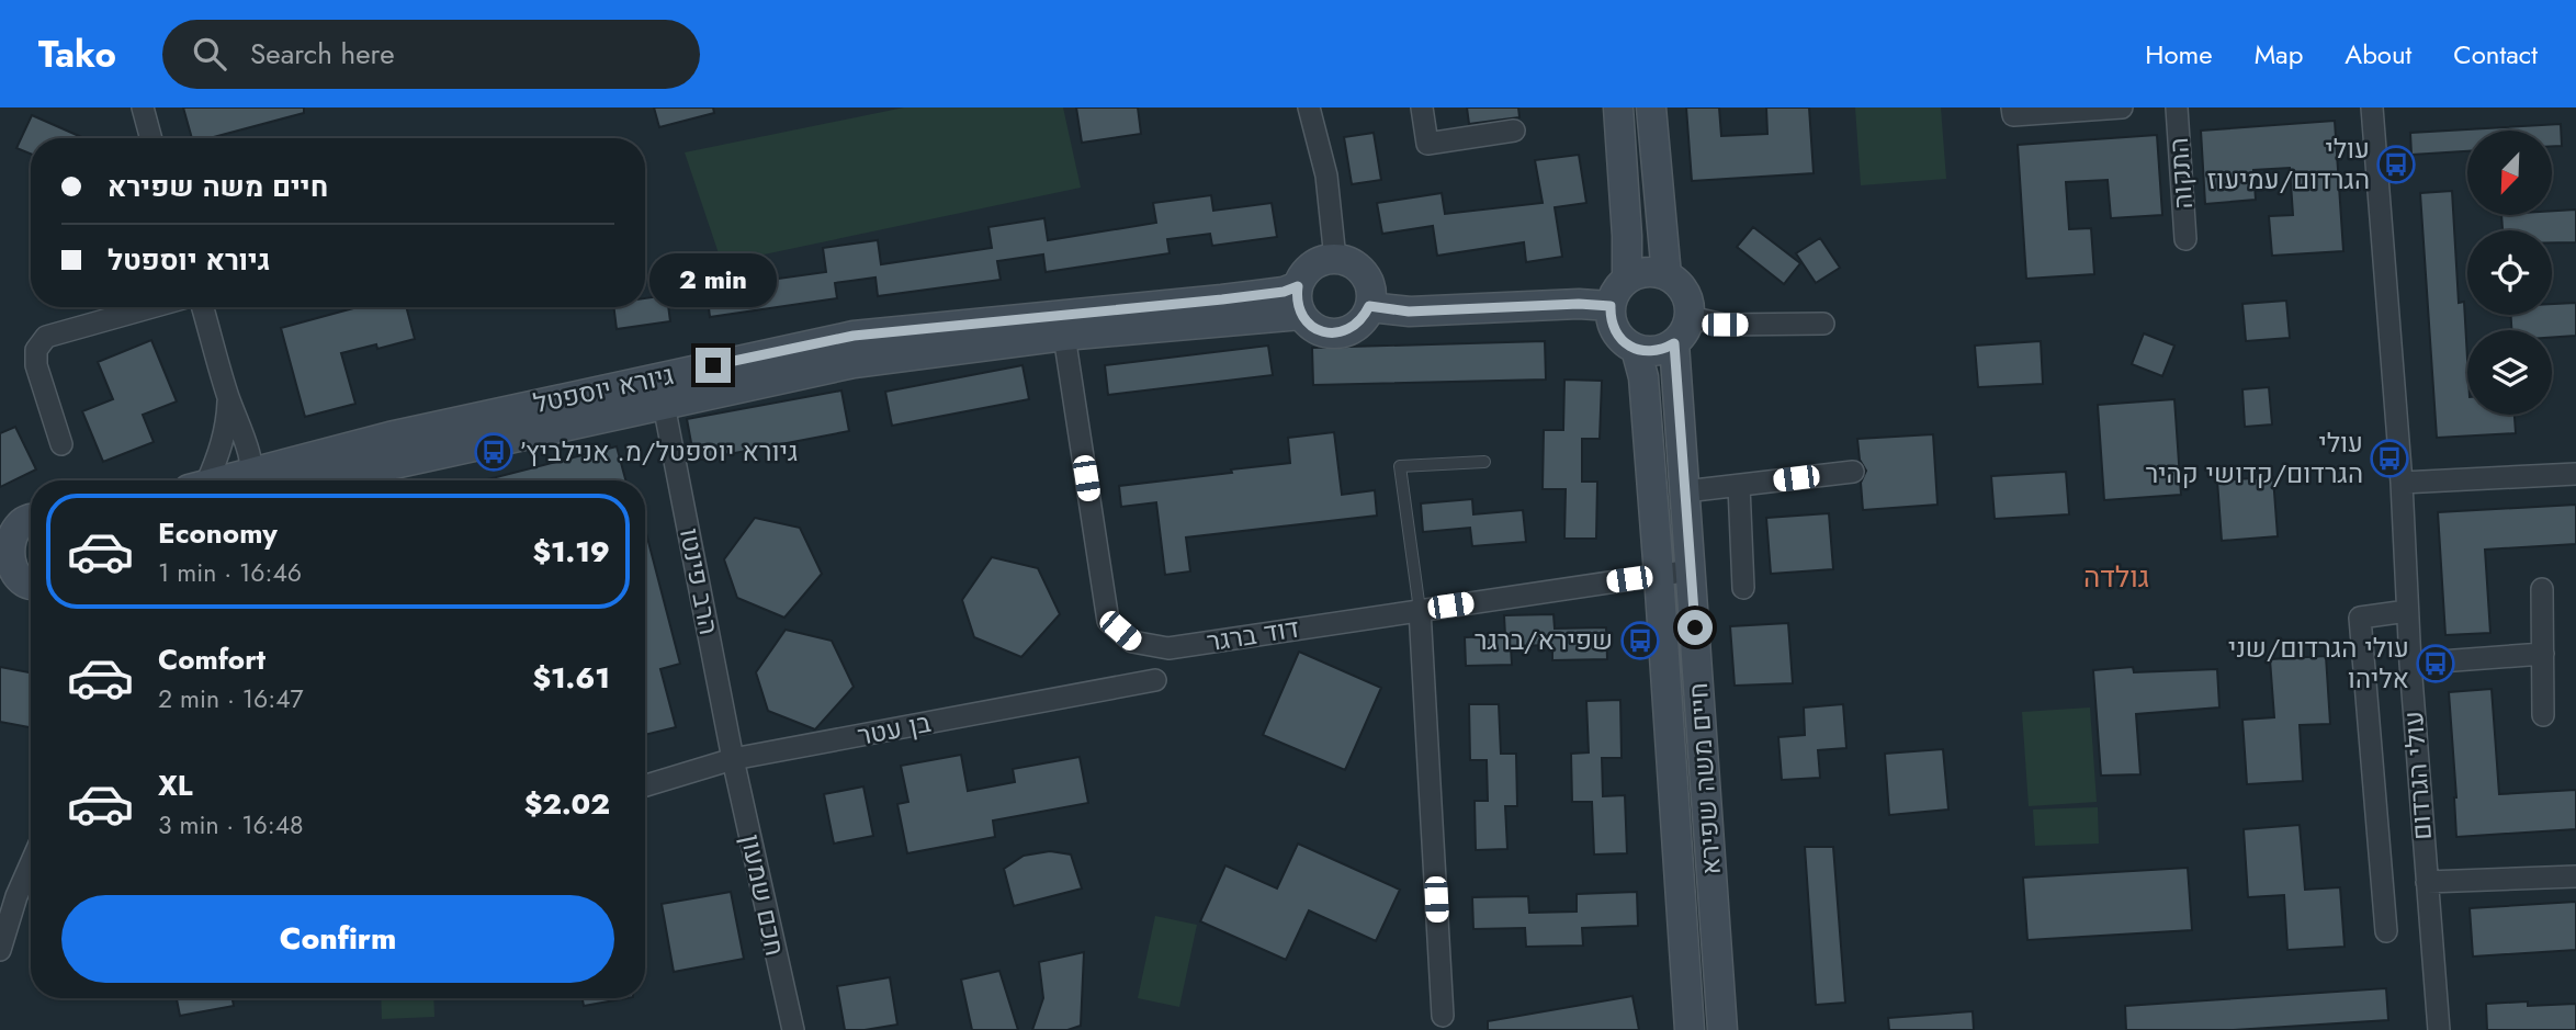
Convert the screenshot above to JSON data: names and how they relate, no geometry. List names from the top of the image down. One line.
{"streets":{"street":["התקוה","גיורא יוספטל","הרב פינטו","דוד ברגר","בן עטר","עולי הגרדום","חיים משה שפירא","חכם שמעון"]},"crossings":[["גיורא יוספטל","הרב פינטו"],["גיורא יוספטל","דוד ברגר"],["הרב פינטו","בן עטר"],["הרב פינטו","חכם שמעון"],["דוד ברגר","חיים משה שפירא"],["בן עטר","חכם שמעון"]],"districts":["גולדה"],"places":{"bus stop":["עולי הגרדום/עמיעוז","גיורא יוספטל/מ. אנילביץ׳","עולי הגרדום/קדושי קהיר","שפירא/ברגר","עולי הגרדום/שני אליהו"]},"north":"bottom left","page":{"header":"Tako","search":"Search here","nav":["Home","Map","About","Contact"],"banner":["חיים משה שפירא","גיורא יוספטל"],"bubble":"2 min","list":[{"name":"Economy","note":"1 min · 16:46","value":"$1.19"},{"name":"Comfort","note":"2 min · 16:47","value":"$1.61"},{"name":"XL","note":"3 min · 16:48","value":"$2.02"}],"buttons":"Confirm"}}
